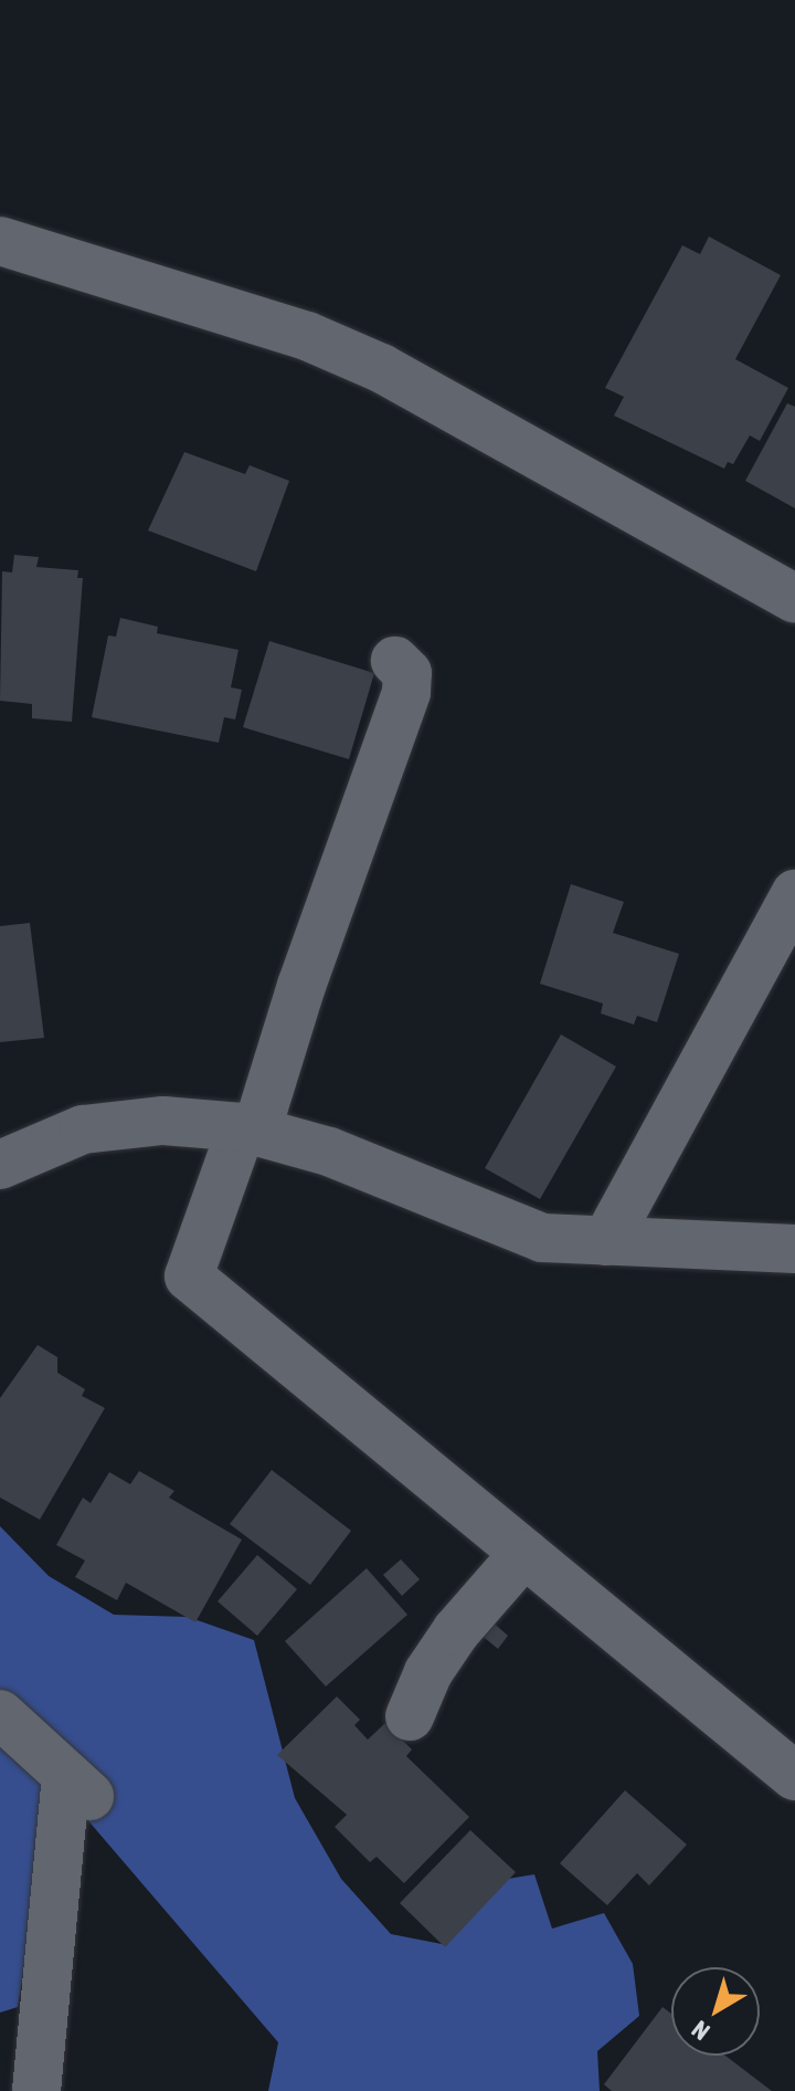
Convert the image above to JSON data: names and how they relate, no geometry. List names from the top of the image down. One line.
{"north":"bottom left"}
